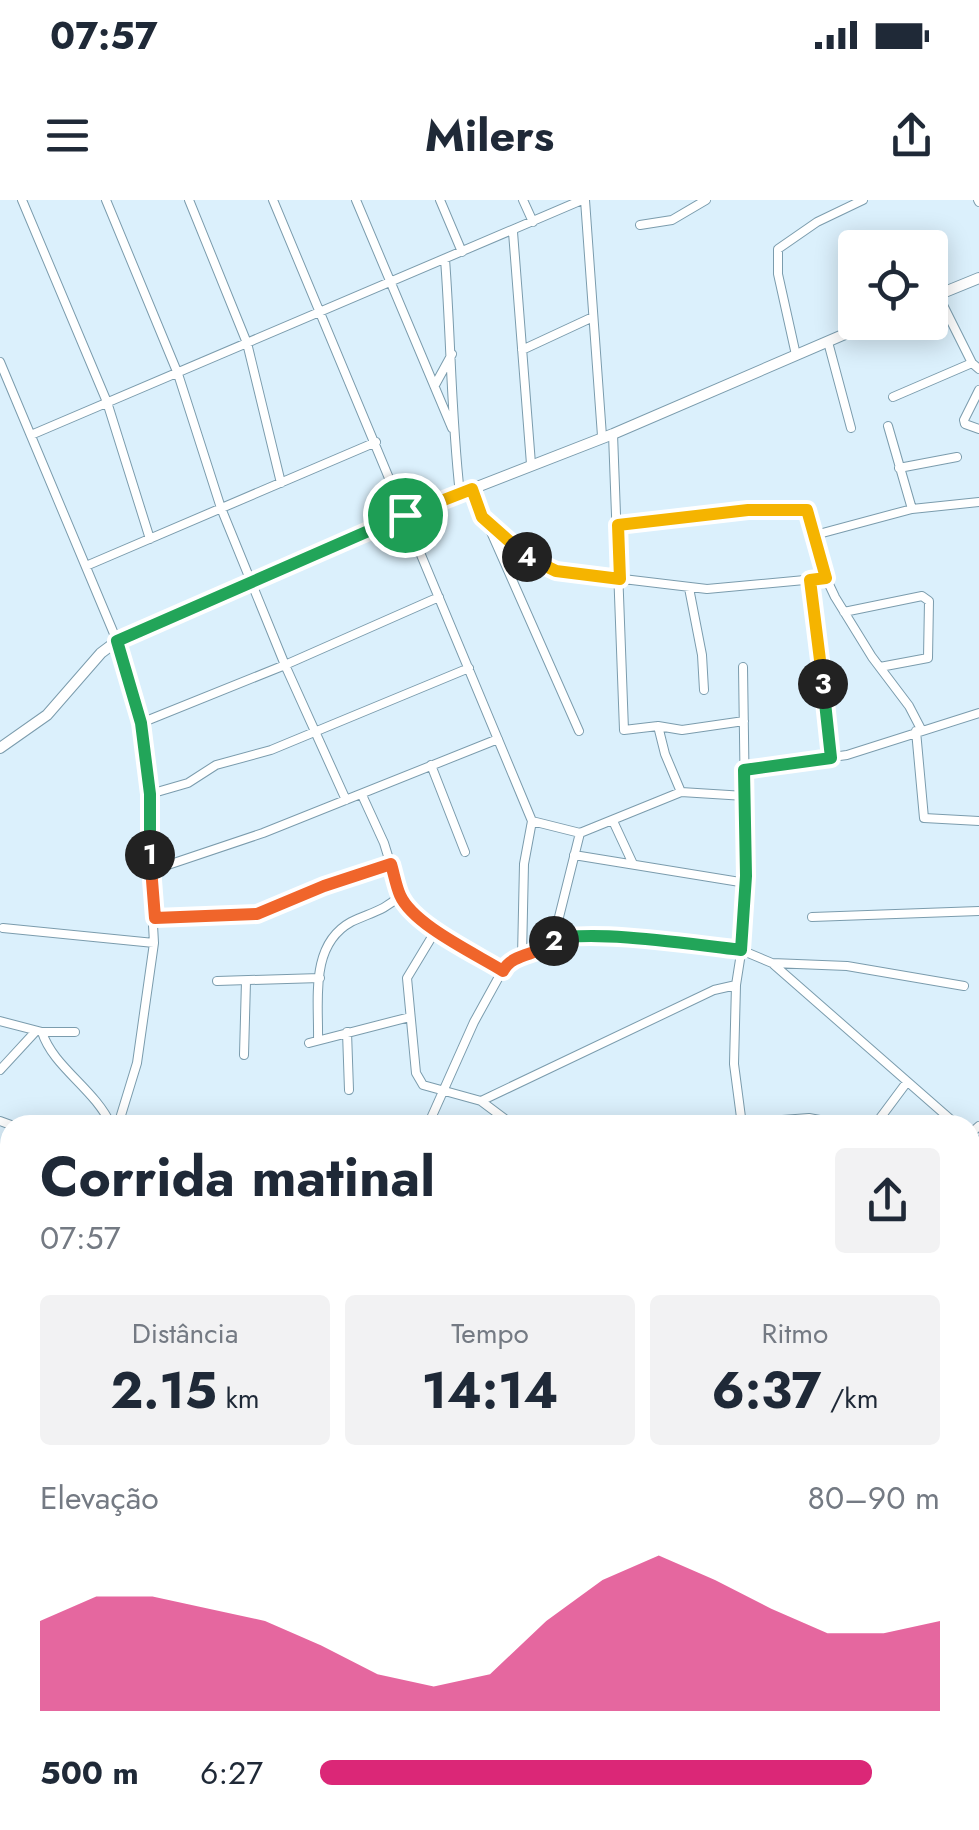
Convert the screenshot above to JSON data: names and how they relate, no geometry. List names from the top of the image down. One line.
{"page":{"status":"07:57","header":"Milers","pins":["4","3","1","2"],"heading":["Corrida matinal","07:57"],"stats":[["Distância","2.15 km"],["Tempo","14:14"],["Ritmo","6:37 /km"]],"chart":["Elevação","80–90 m"],"list":[{"name":"500 m","note":"6:27"}]}}
